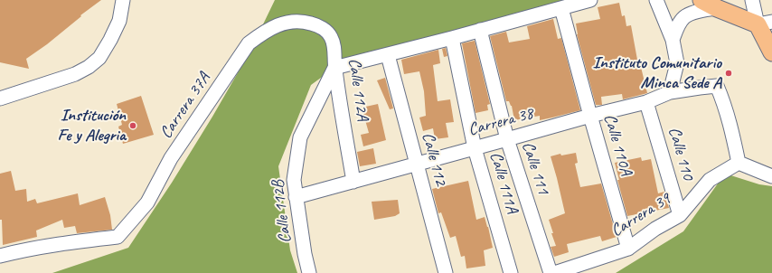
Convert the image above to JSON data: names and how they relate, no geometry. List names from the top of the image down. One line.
{"streets":{"street":["Calle 112A","Carrera 37A","Carrera 38","Calle 110A","Calle 110","Calle 112","Calle 111","Calle 111A","Calle 112B","Carrera 39"]},"crossings":[["Calle 112A","Carrera 37A"],["Calle 112A","Carrera 38"],["Calle 112A","Calle 112B"],["Carrera 38","Calle 110A"],["Carrera 38","Calle 110"],["Carrera 38","Calle 112"],["Carrera 38","Calle 111"],["Carrera 38","Calle 111A"],["Carrera 38","Calle 112B"],["Carrera 38","Carrera 39"],["Calle 110A","Carrera 39"],["Calle 110","Carrera 39"]],"places":["Instituto Comunitario Minca Sede A","Institución Fe y Alegria"]}
